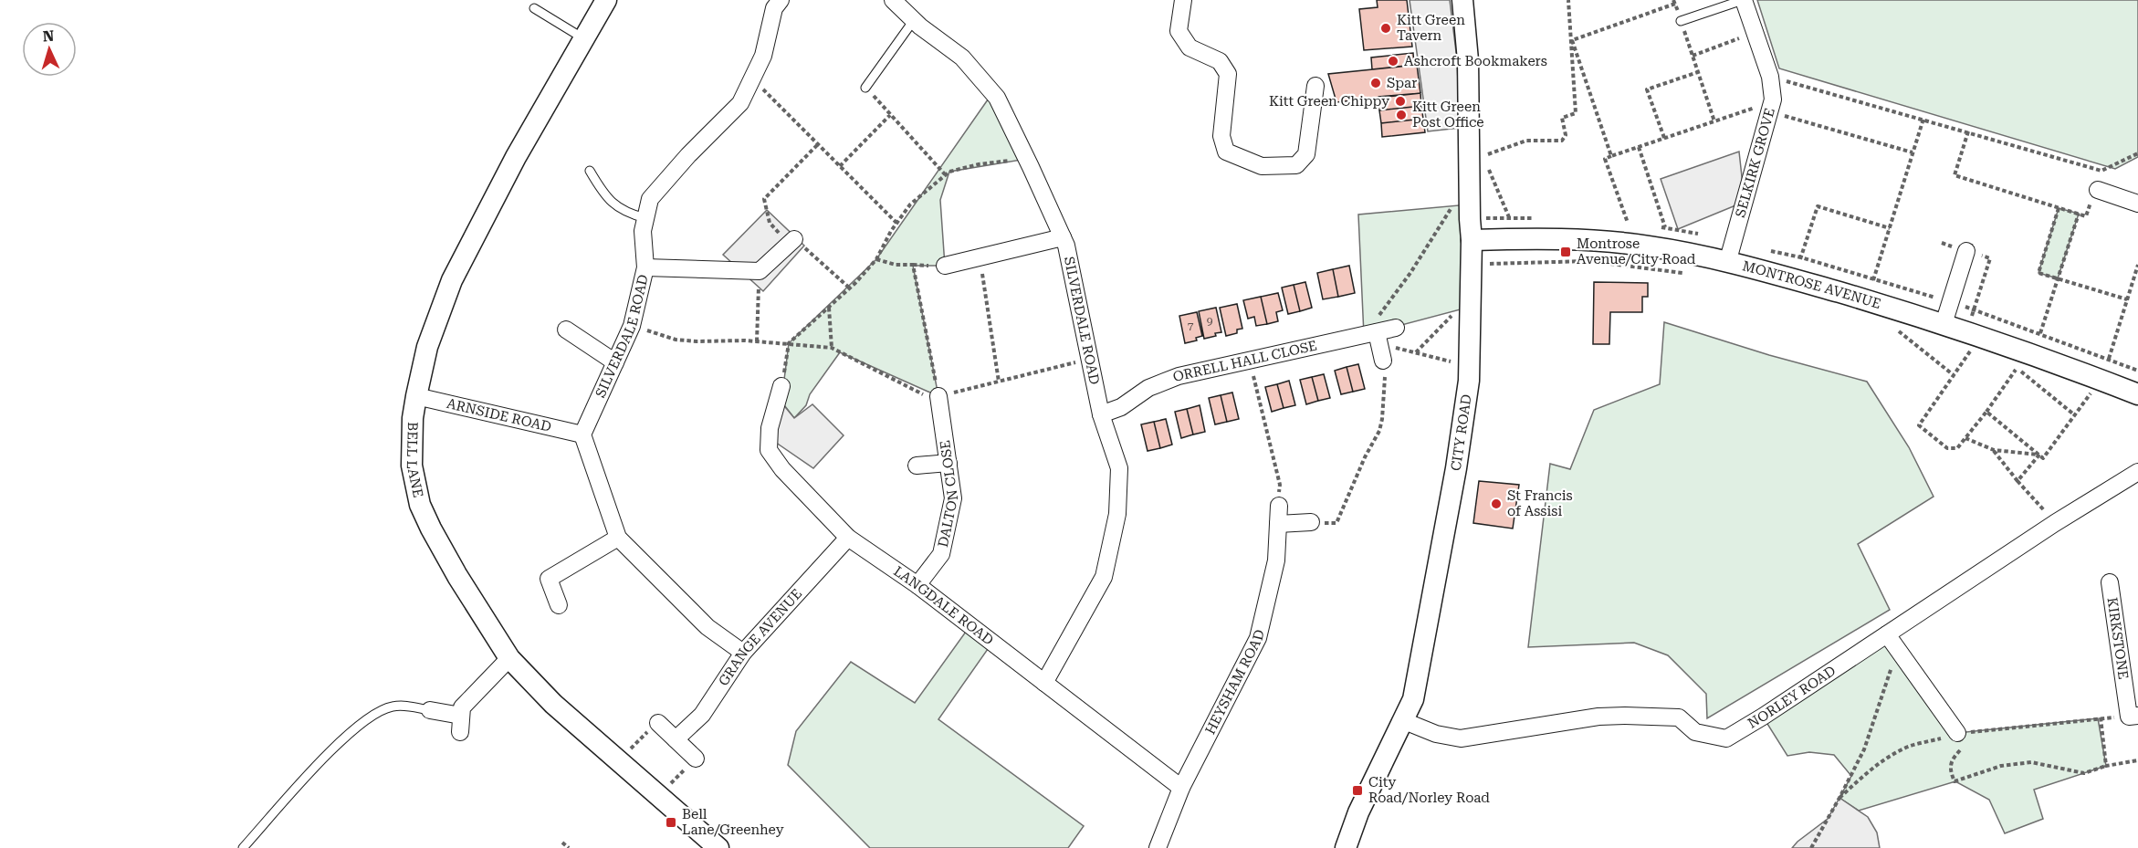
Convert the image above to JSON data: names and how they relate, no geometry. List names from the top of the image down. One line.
{"streets":{"street":["SELKIRK GROVE","MONTROSE AVENUE","SILVERDALE ROAD","ORRELL HALL CLOSE","ARNSIDE ROAD","CITY ROAD","BELL LANE","DALTON CLOSE","LANGDALE ROAD","GRANGE AVENUE","KIRKSTONE","HEYSHAM ROAD","NORLEY ROAD"]},"crossings":[["SELKIRK GROVE","MONTROSE AVENUE"],["MONTROSE AVENUE","CITY ROAD"],["SILVERDALE ROAD","ORRELL HALL CLOSE"],["SILVERDALE ROAD","ARNSIDE ROAD"],["SILVERDALE ROAD","LANGDALE ROAD"],["ARNSIDE ROAD","BELL LANE"],["CITY ROAD","NORLEY ROAD"],["DALTON CLOSE","LANGDALE ROAD"],["LANGDALE ROAD","GRANGE AVENUE"],["LANGDALE ROAD","HEYSHAM ROAD"]],"places":{"other":["Kitt Green Tavern","Ashcroft Bookmakers","Spar","Kitt Green Chippy","Kitt Green Post Office","St Francis of Assisi"],"transit":["Montrose Avenue/City Road","City Road/Norley Road","Bell Lane/Greenhey"]},"house_numbers":["9","7"],"north":"top"}
